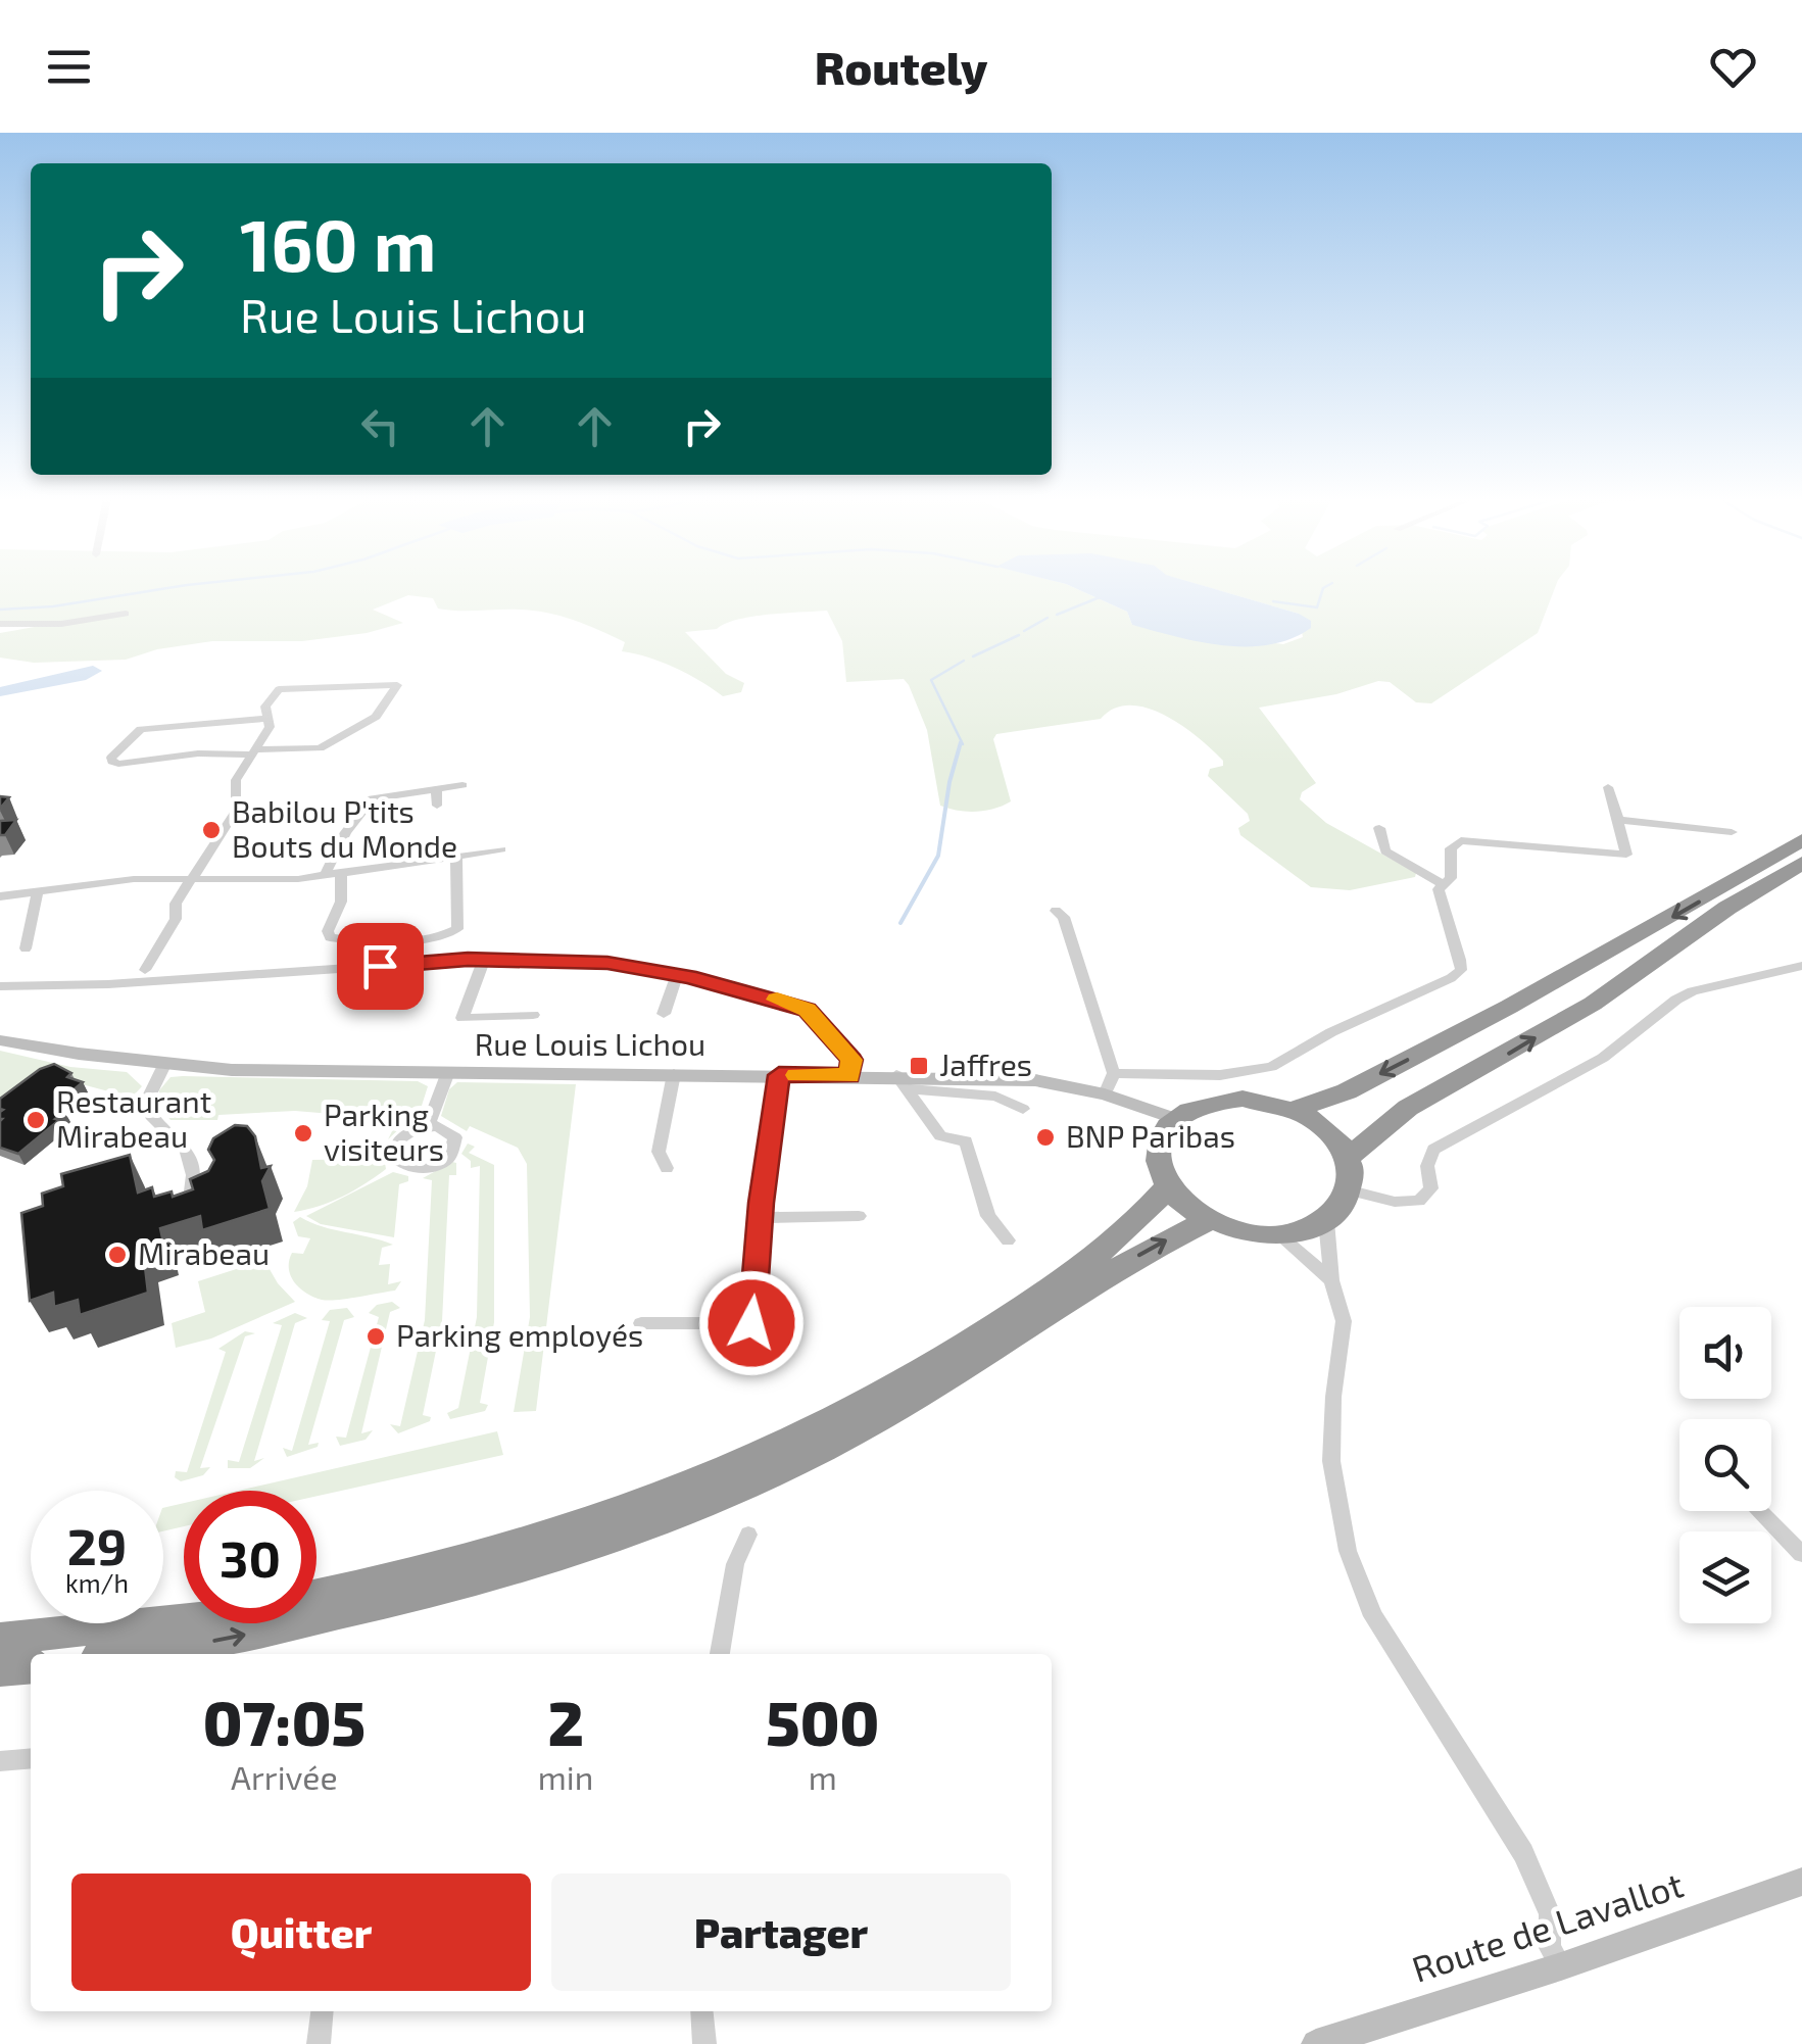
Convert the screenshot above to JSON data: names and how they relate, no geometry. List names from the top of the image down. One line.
{"streets":{"main road":["Rue Louis Lichou","Route de Lavallot"]},"places":{"other":["Babilou P'tits Bouts du Monde","Restaurant Mirabeau","Parking visiteurs","BNP Paribas","Mirabeau","Parking employés"],"transit":["Jaffres"]},"page":{"header":"Routely","turn":["160 m","Rue Louis Lichou"],"speed":"29 km/h","limit":"30","eta":["07:05","Arrivée","2","min","500","m"],"buttons":["Quitter","Partager"]}}
